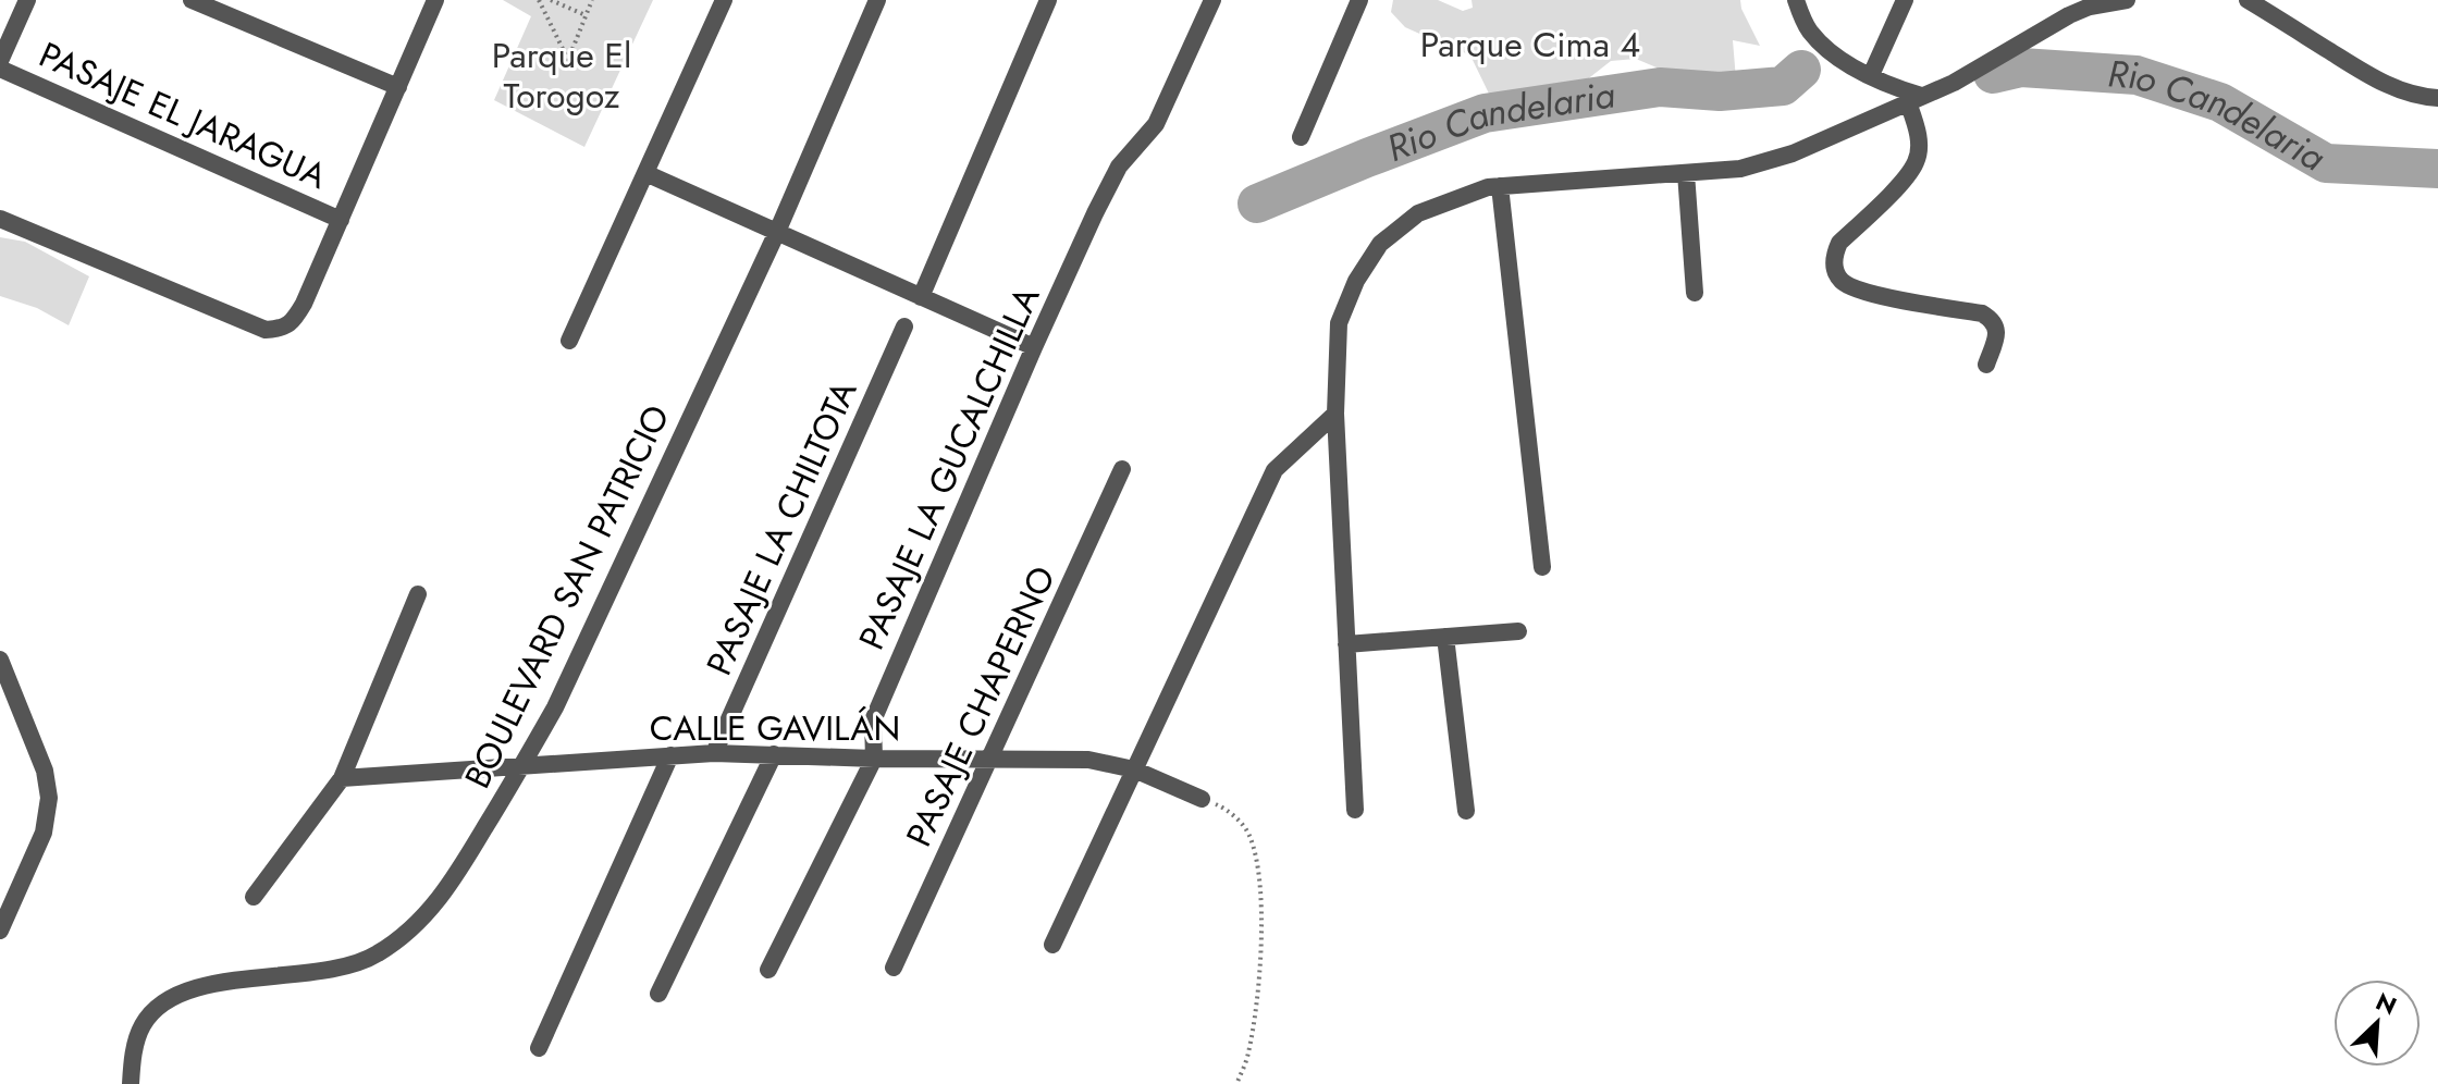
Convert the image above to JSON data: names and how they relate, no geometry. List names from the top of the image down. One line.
{"streets":{"street":["PASAJE EL JARAGUA","PASAJE LA GUCALCHILLA","PASAJE LA CHILTOTA","BOULEVARD SAN PATRICIO","PASAJE CHAPERNO","CALLE GAVILÁN"]},"crossings":[["PASAJE LA GUCALCHILLA","CALLE GAVILÁN"],["PASAJE LA CHILTOTA","CALLE GAVILÁN"],["BOULEVARD SAN PATRICIO","CALLE GAVILÁN"],["PASAJE CHAPERNO","CALLE GAVILÁN"]],"water":["Rio Candelaria"],"parks":["Parque Cima 4","Parque El Torogoz"],"north":"top right"}
